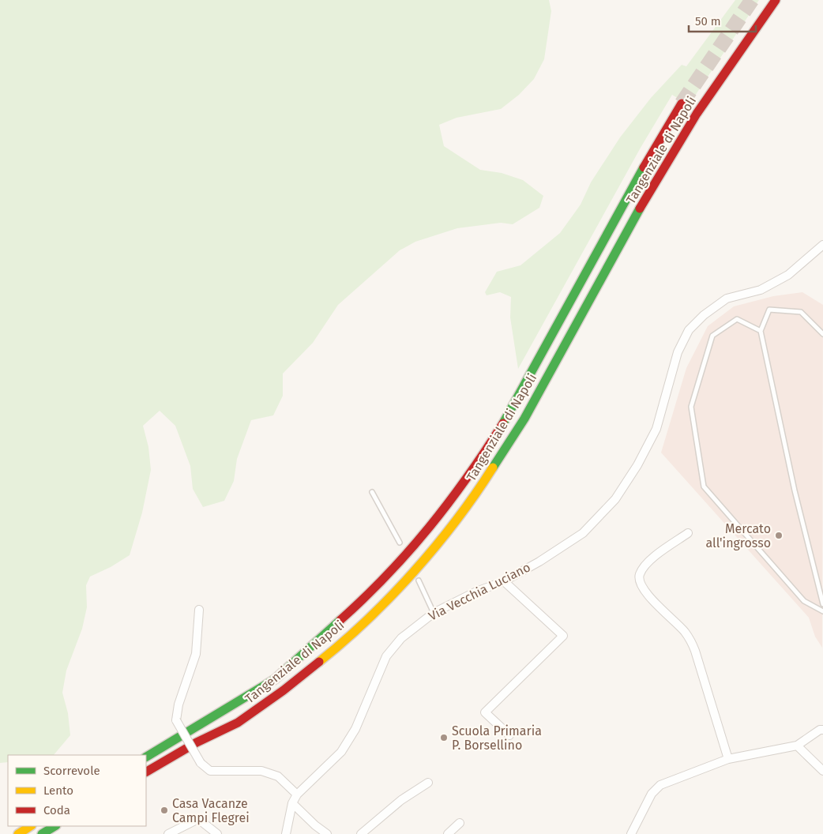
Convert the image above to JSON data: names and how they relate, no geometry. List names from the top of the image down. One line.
{"streets":{"highway":["Tangenziale di Napoli"],"street":["Via Vecchia Luciano"]},"places":["Mercato all'ingrosso","Scuola Primaria P. Borsellino","Casa Vacanze Campi Flegrei"],"legend":["Scorrevole","Lento","Coda"],"scale_bar":"50 m"}
